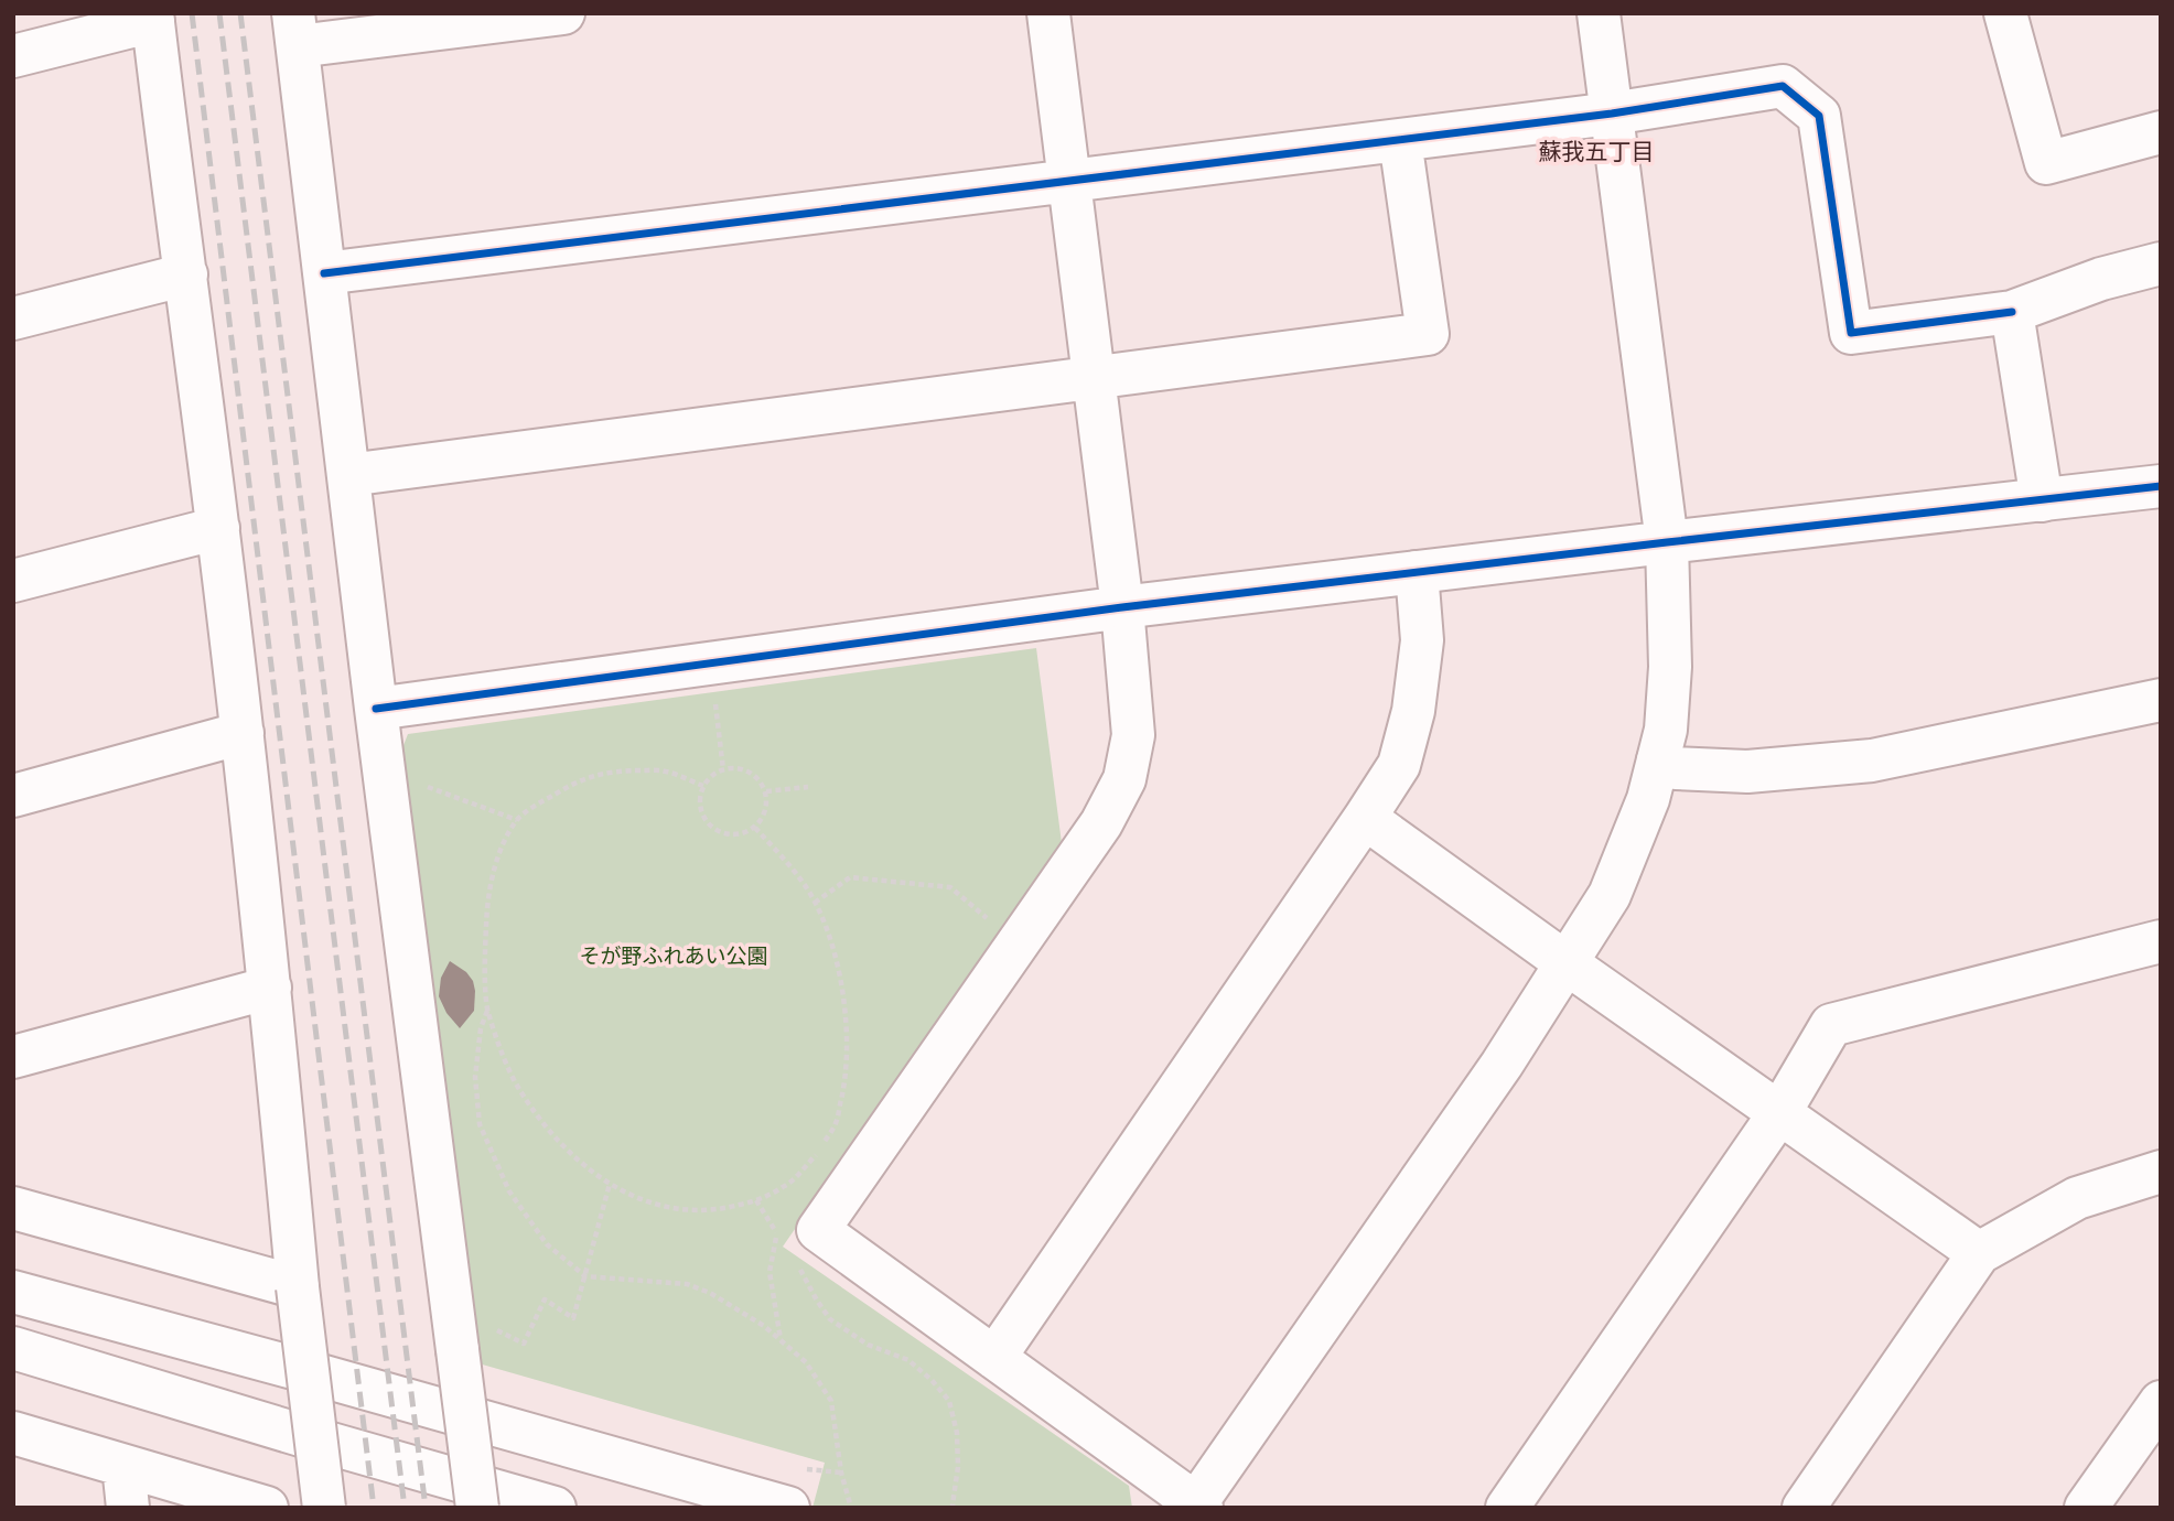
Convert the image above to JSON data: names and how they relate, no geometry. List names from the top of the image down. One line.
{"districts":["蘇我五丁目"],"parks":["そが野ふれあい公園"]}
